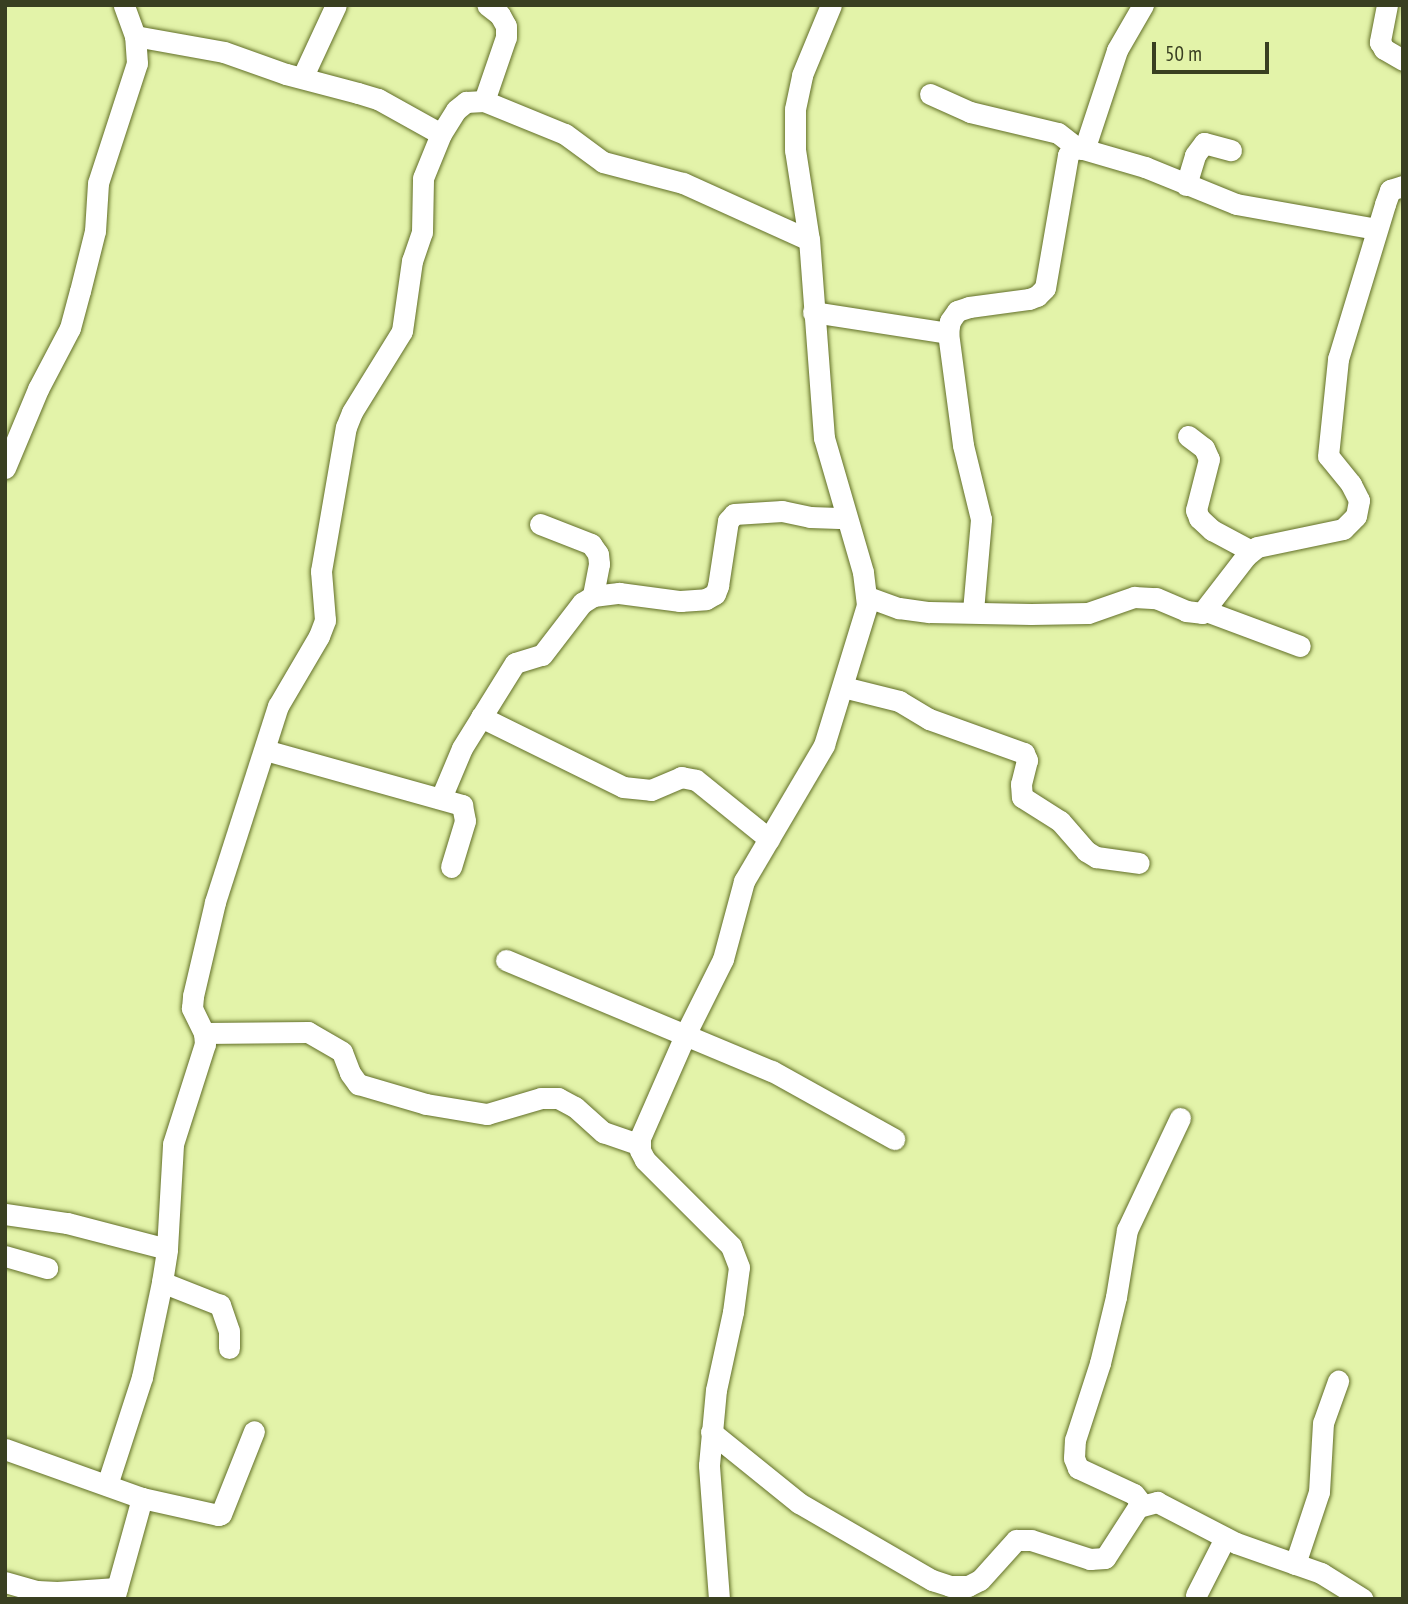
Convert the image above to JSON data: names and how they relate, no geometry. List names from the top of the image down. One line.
{"scale_bar":"50 m"}
